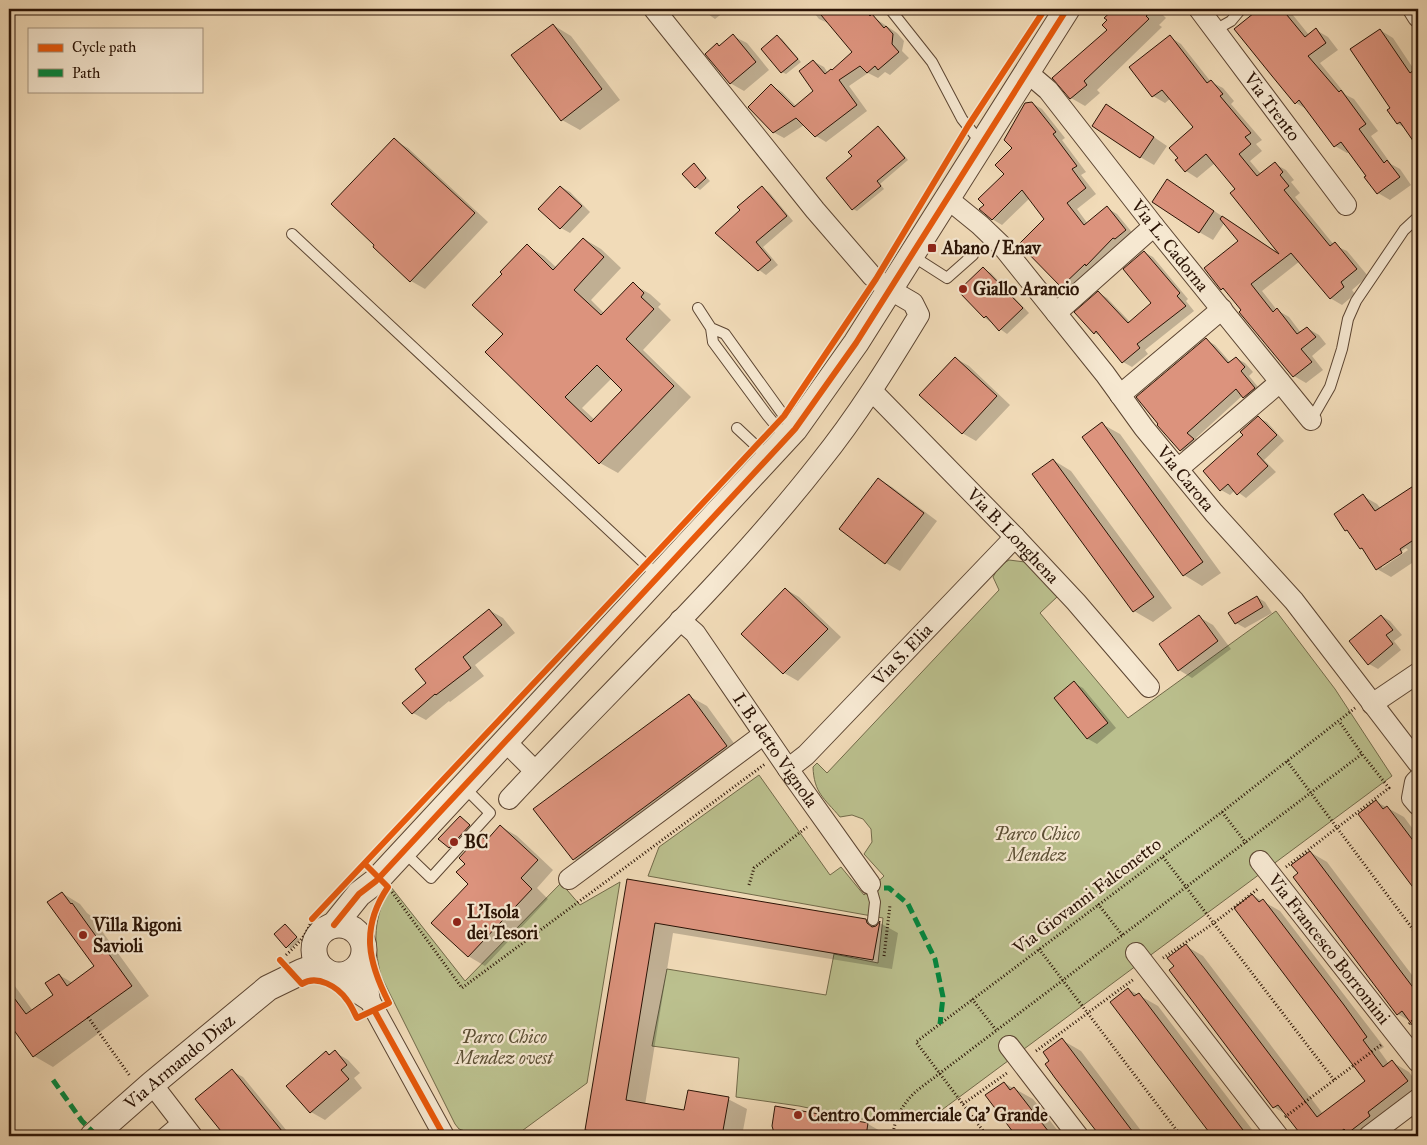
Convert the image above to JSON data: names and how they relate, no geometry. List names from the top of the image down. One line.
{"streets":{"street":["Via Trento","Via L. Cadorna","Via Carota","Via B. Longhena","Via S. Elia","I. B. detto Vignola","Via Francesco Borromini","Via Armando Diaz"],"path":["Via Giovanni Falconetto"]},"crossings":[["Via L. Cadorna","Via Armando Diaz"],["Via Carota","Via Giovanni Falconetto"],["Via Carota","Via Armando Diaz"],["Via B. Longhena","Via S. Elia"],["Via S. Elia","I. B. detto Vignola"]],"parks":["Parco Chico Mendez","Parco Chico Mendez ovest"],"places":{"transit":["Abano / Enav"],"other":["Giallo Arancio","BC","L'Isola dei Tesori","Villa Rigoni Savioli","Centro Commerciale Ca' Grande"]},"legend":["Cycle path","Path"]}
